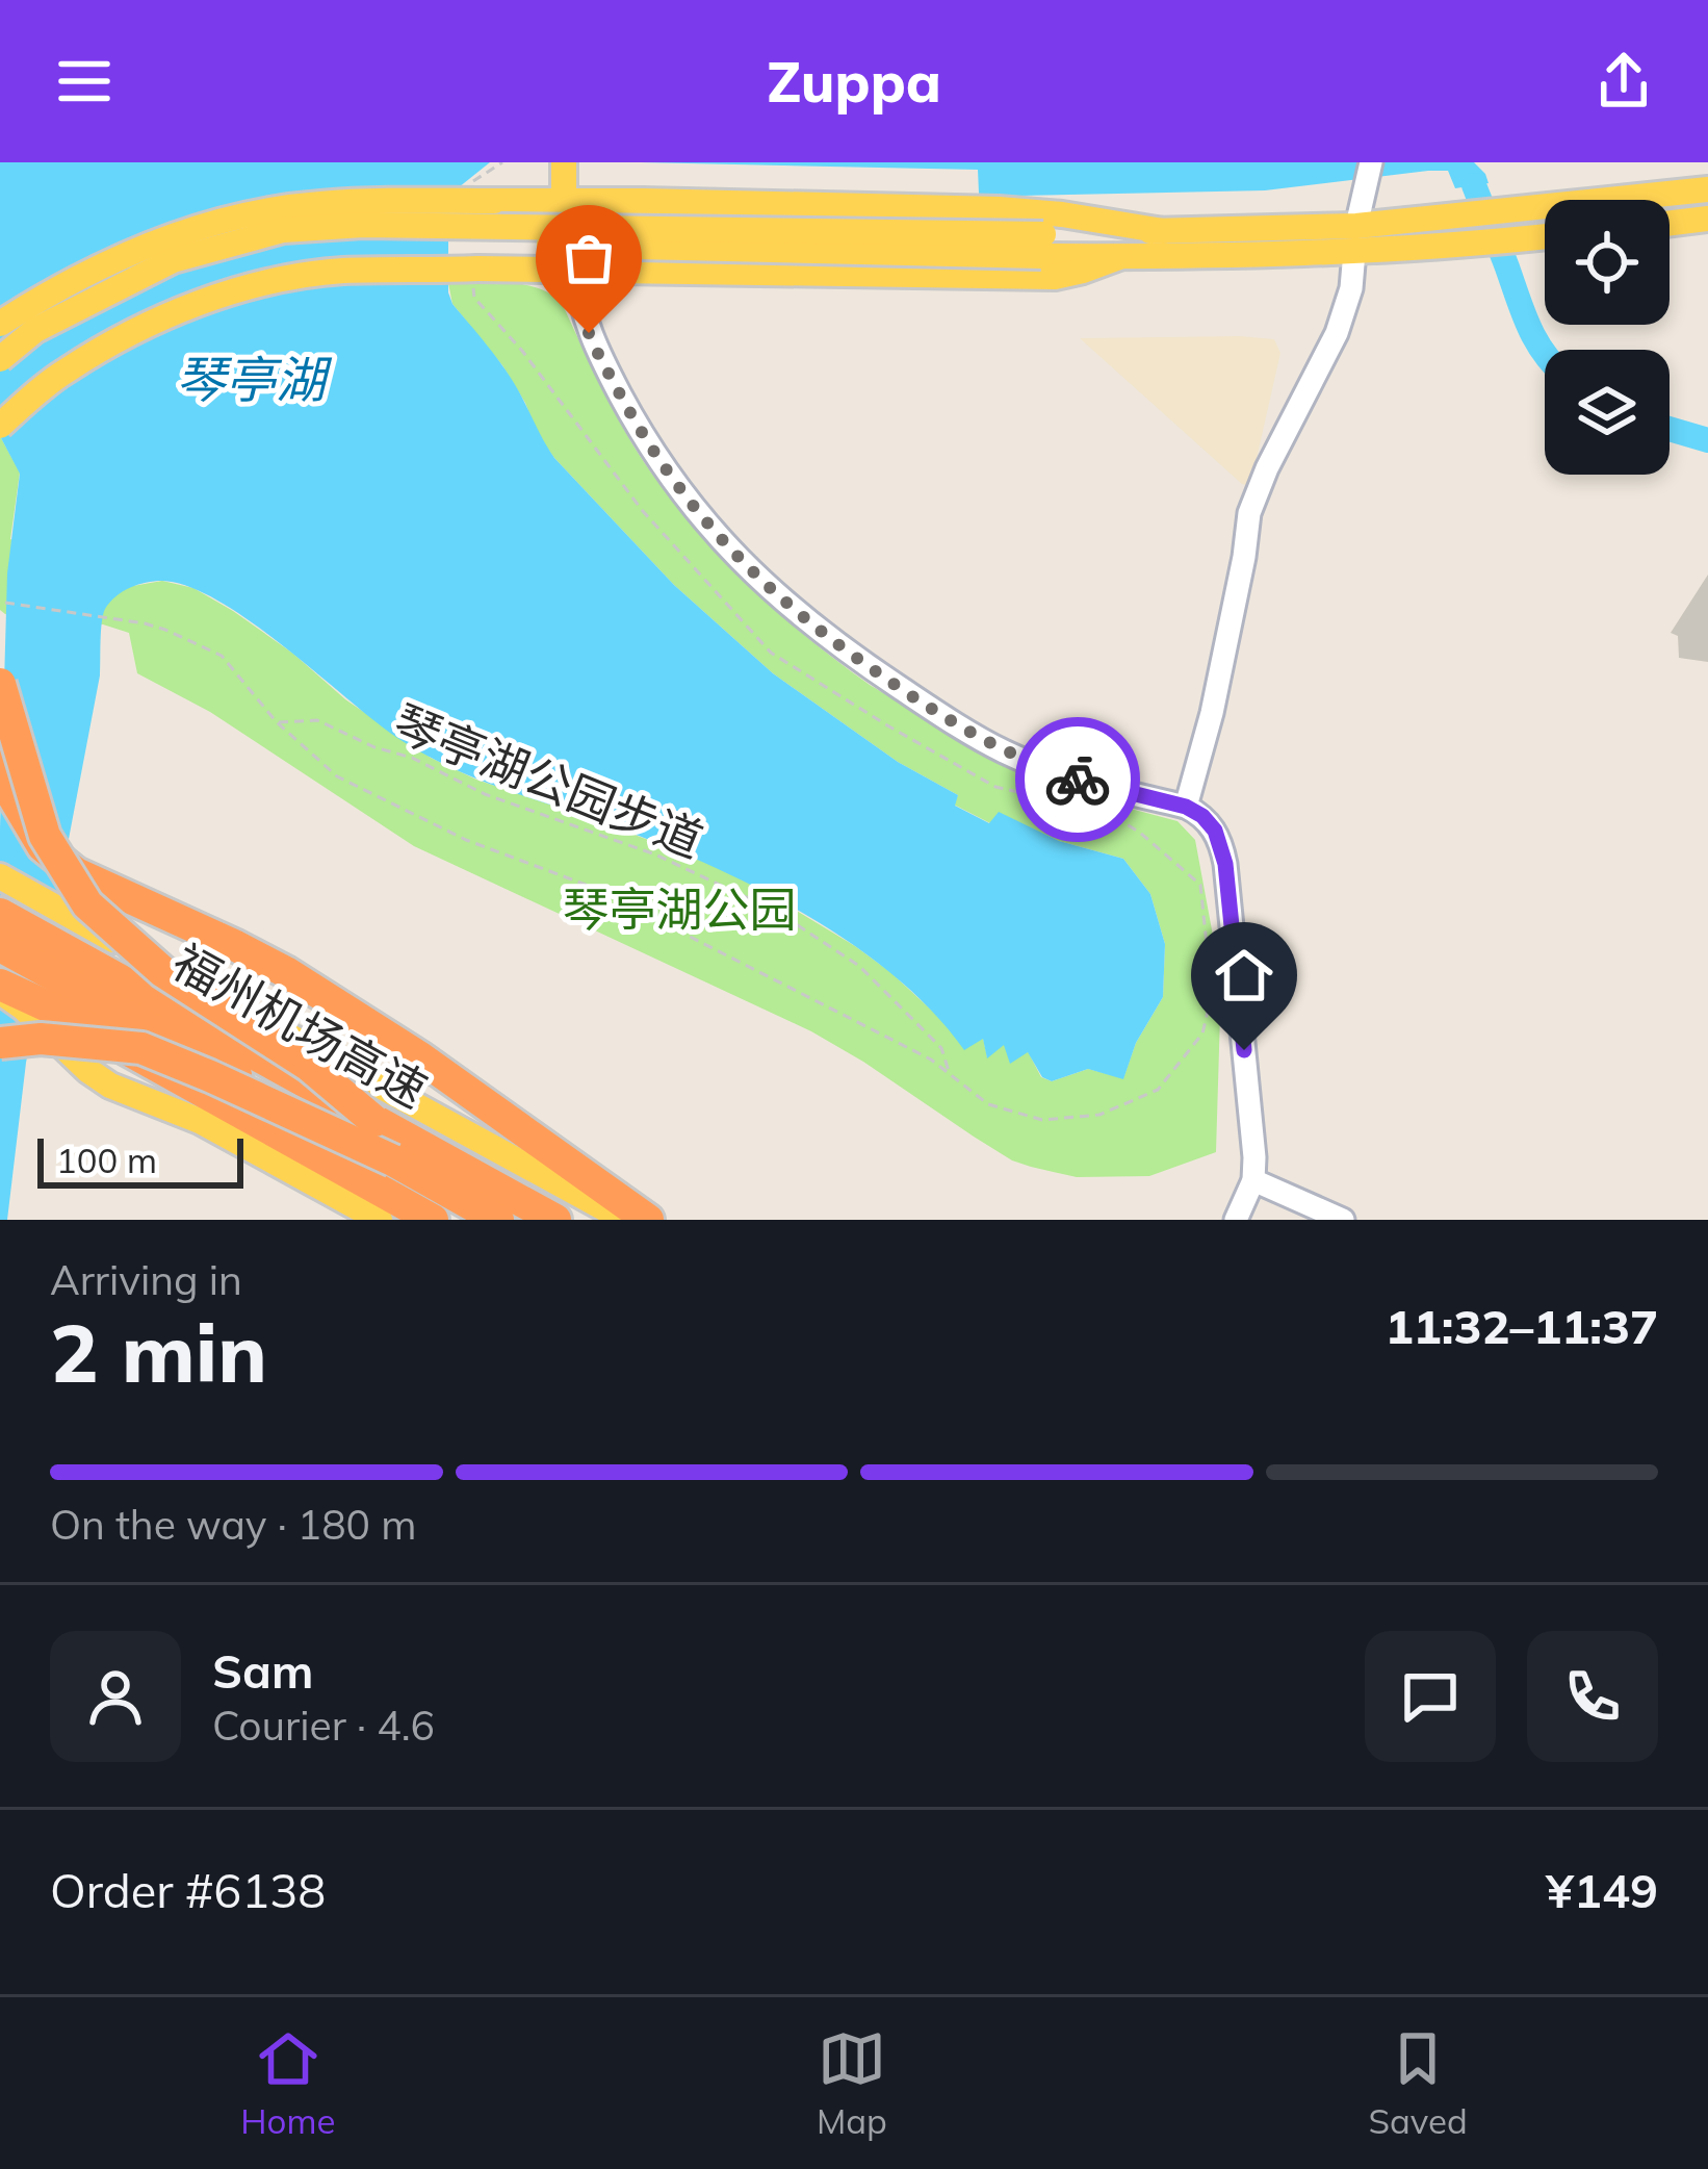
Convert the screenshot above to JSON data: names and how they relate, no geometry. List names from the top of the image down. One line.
{"streets":{"highway":["福州机场高速"],"path":["琴亭湖公园步道"]},"water":["琴亭湖"],"parks":["琴亭湖公园"],"scale_bar":"100 m","page":{"header":"Zuppa","scale":"100 m","heading":["2 min","Arriving in","11:32–11:37"],"panel":["Sam","Courier · 4.6","Order #6138","¥149"],"bar":"On the way · 180 m","tabs":["Home","Map","Saved"]}}
